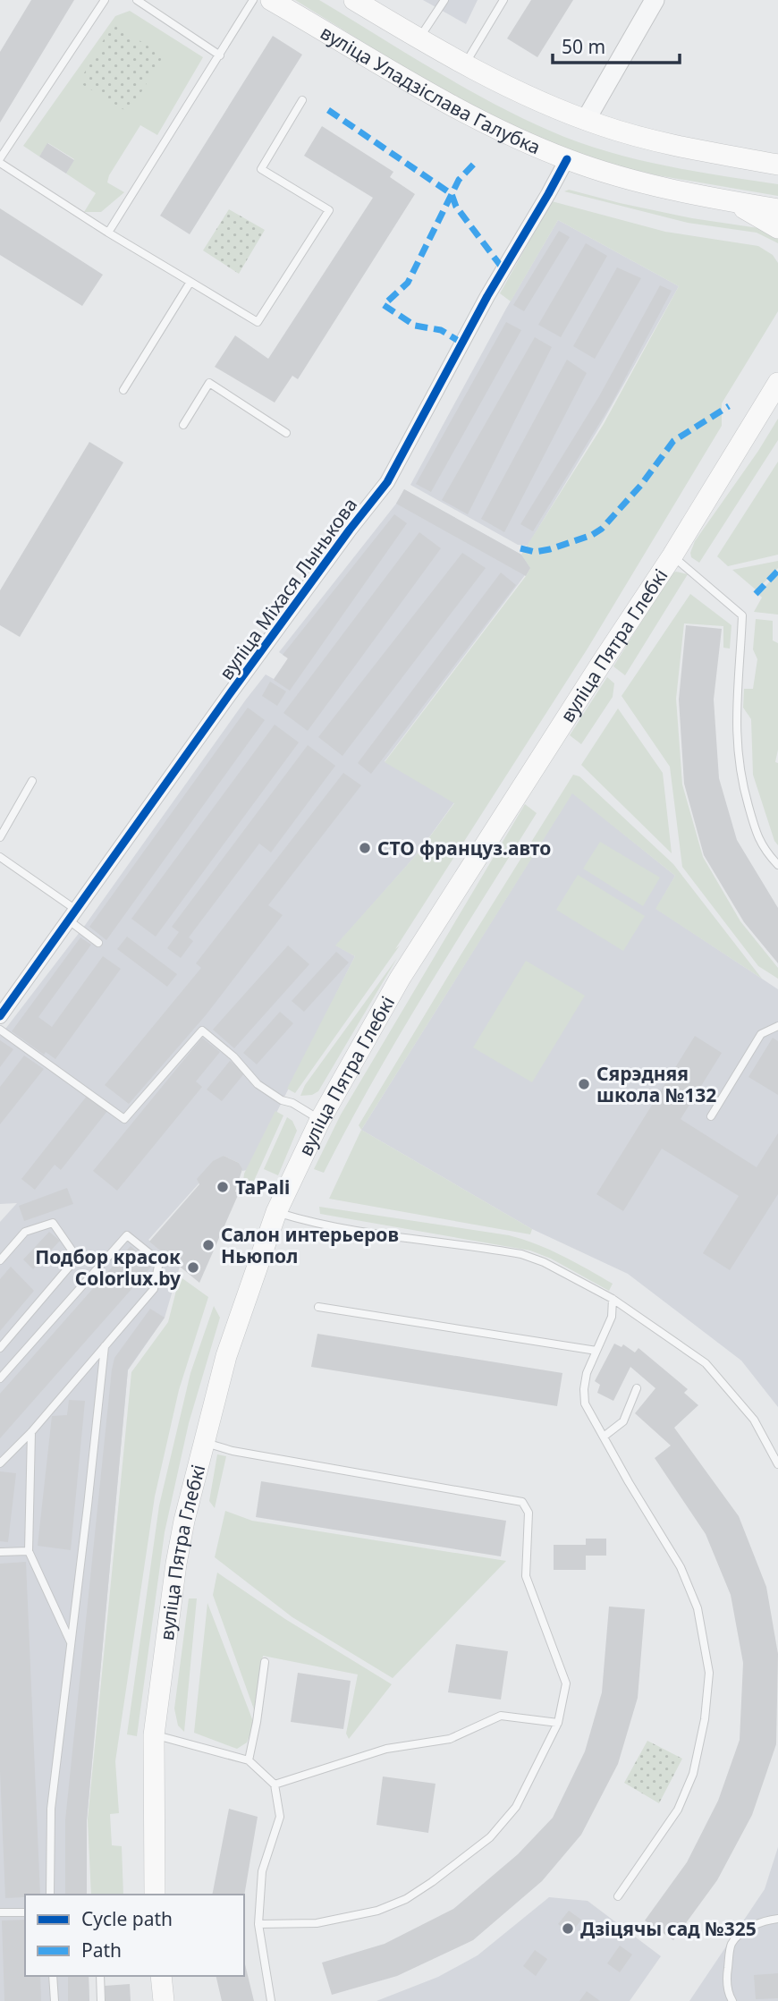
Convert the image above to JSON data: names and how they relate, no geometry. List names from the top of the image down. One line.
{"streets":{"main road":["вуліца Уладзіслава Галубка","вуліца Пятра Глебкі"],"street":["вуліца Міхася Лынькова"]},"crossings":[["вуліца Уладзіслава Галубка","вуліца Міхася Лынькова"]],"places":["СТО француз.авто","Сярэдняя школа №132","TaPali","Салон интерьеров Ньюпол","Подбор красок Colorlux.by","Дзіцячы сад №325"],"legend":["Cycle path","Path"],"scale_bar":"50 m"}
